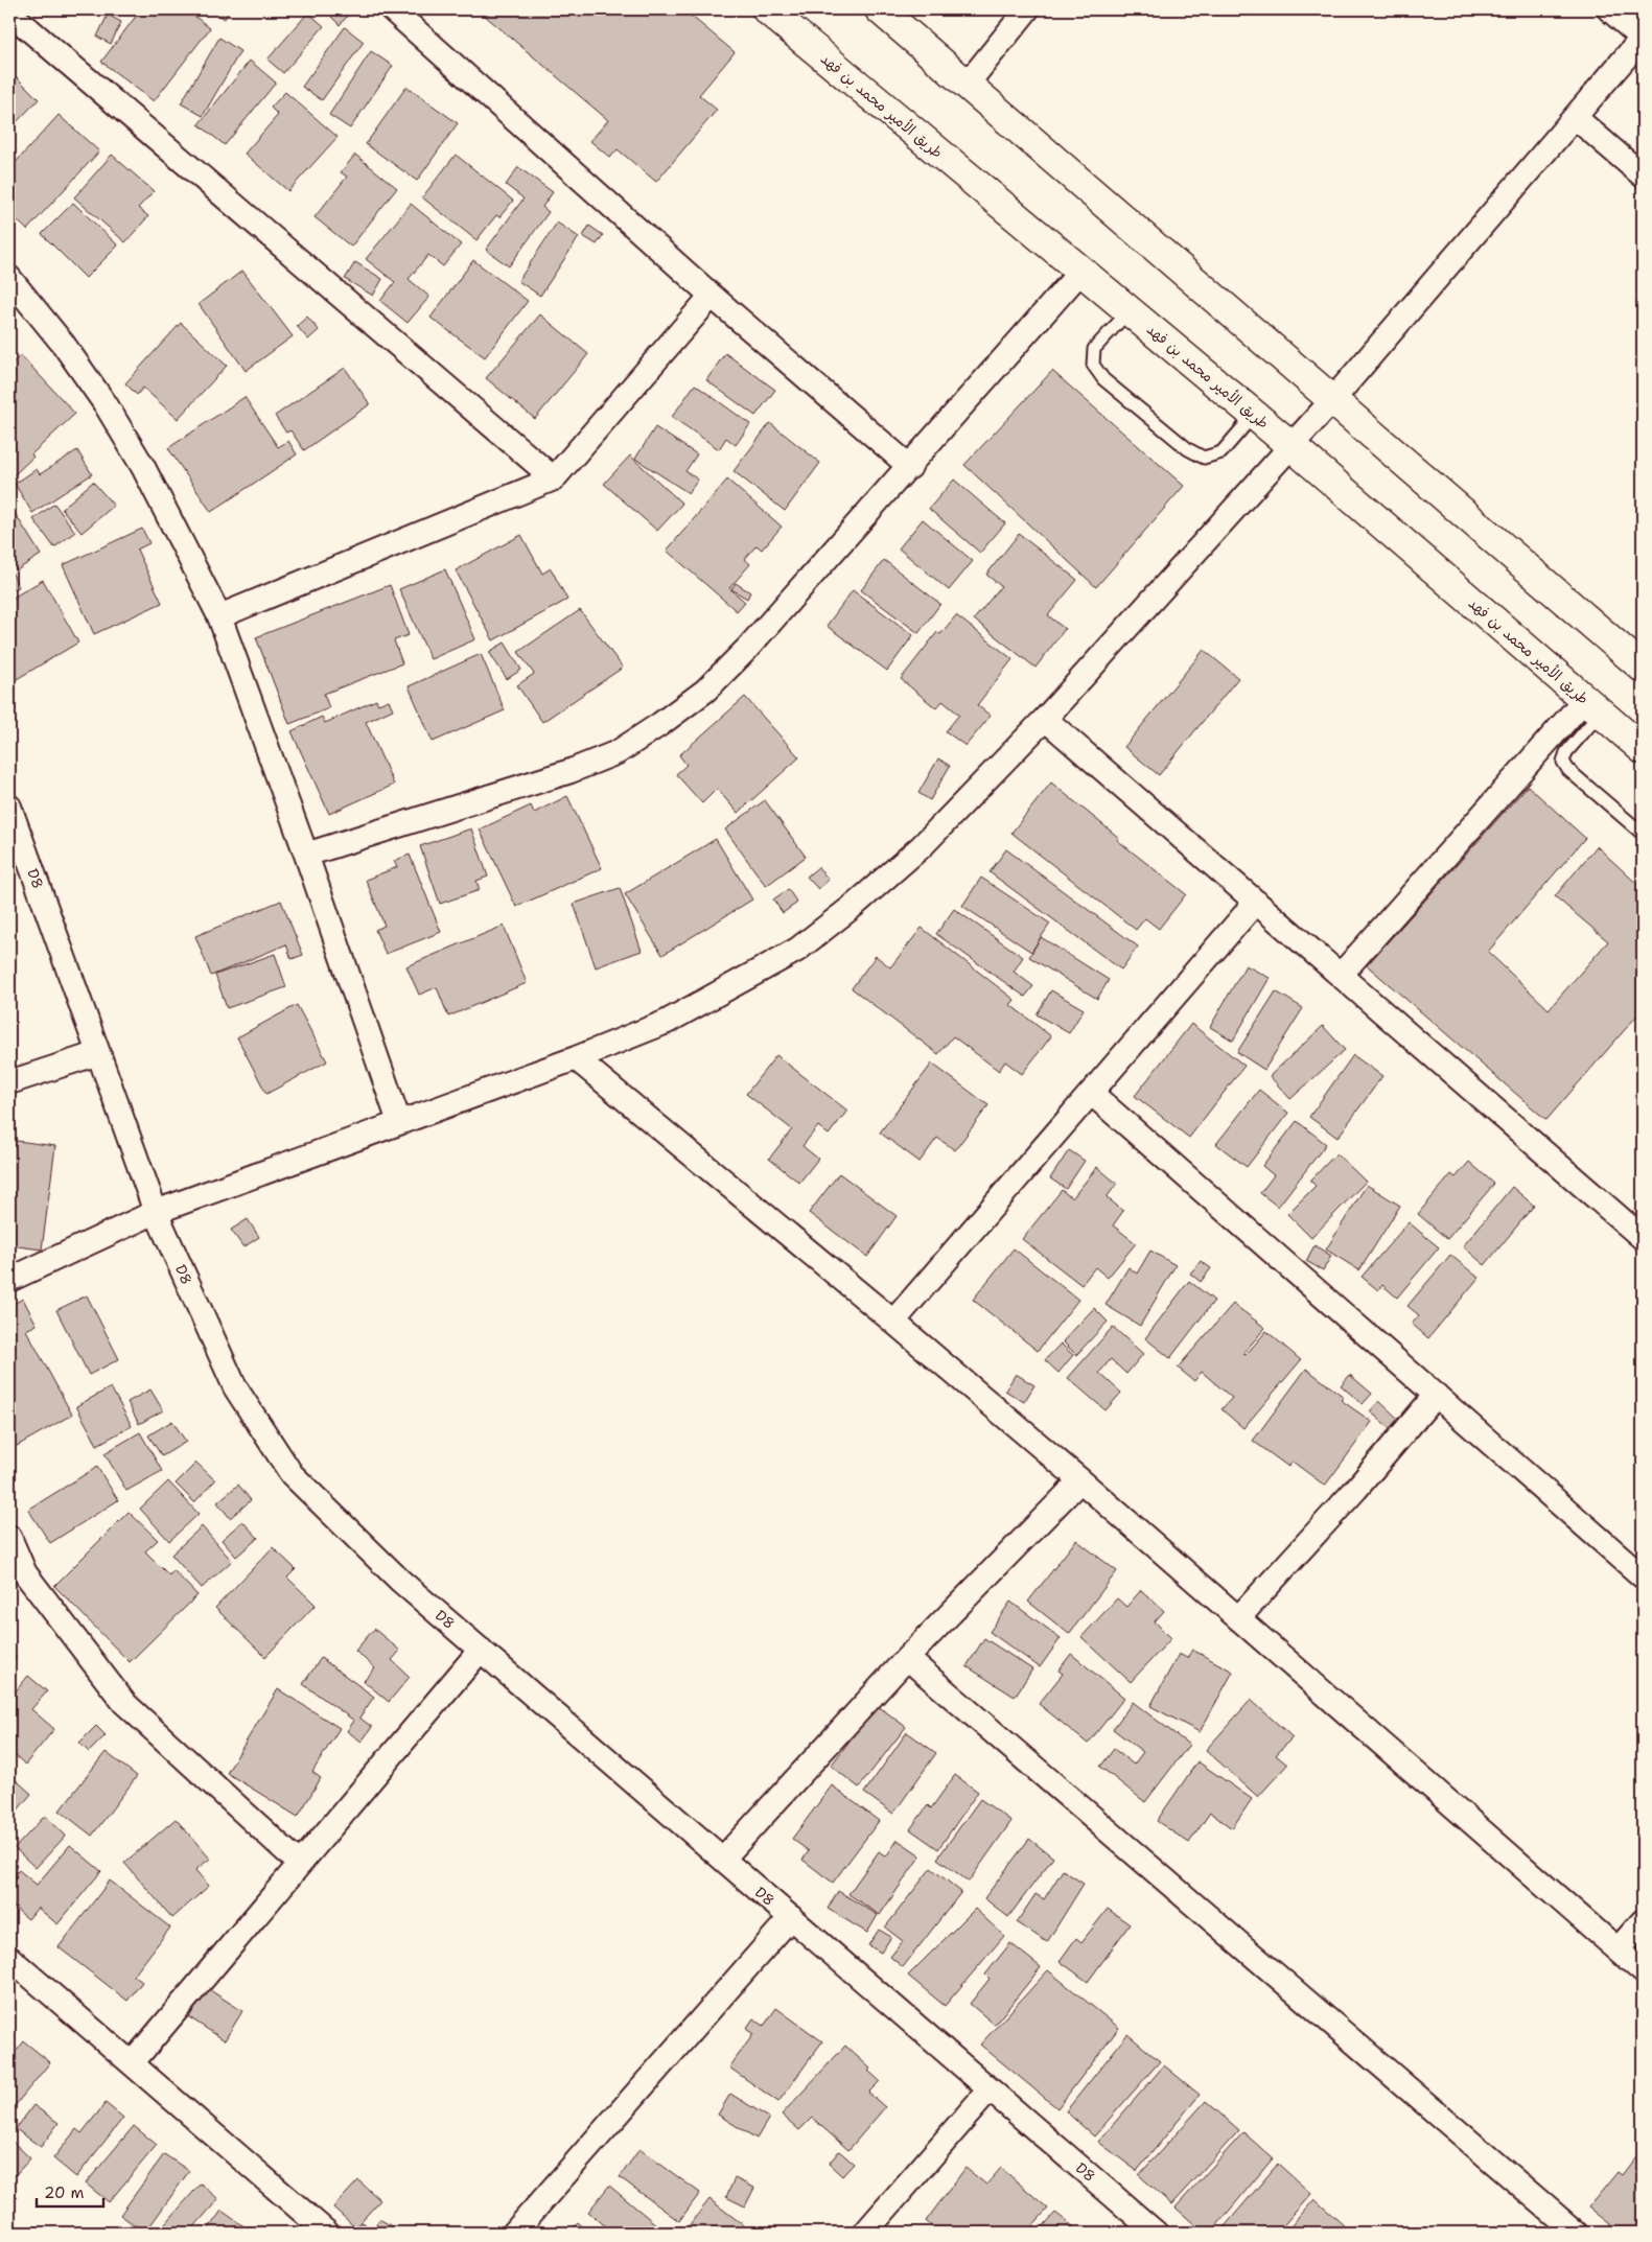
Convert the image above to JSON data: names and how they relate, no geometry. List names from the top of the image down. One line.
{"streets":{"street":["طريق الأمير محمد بن فهد","D8"]},"scale_bar":"20 m"}
